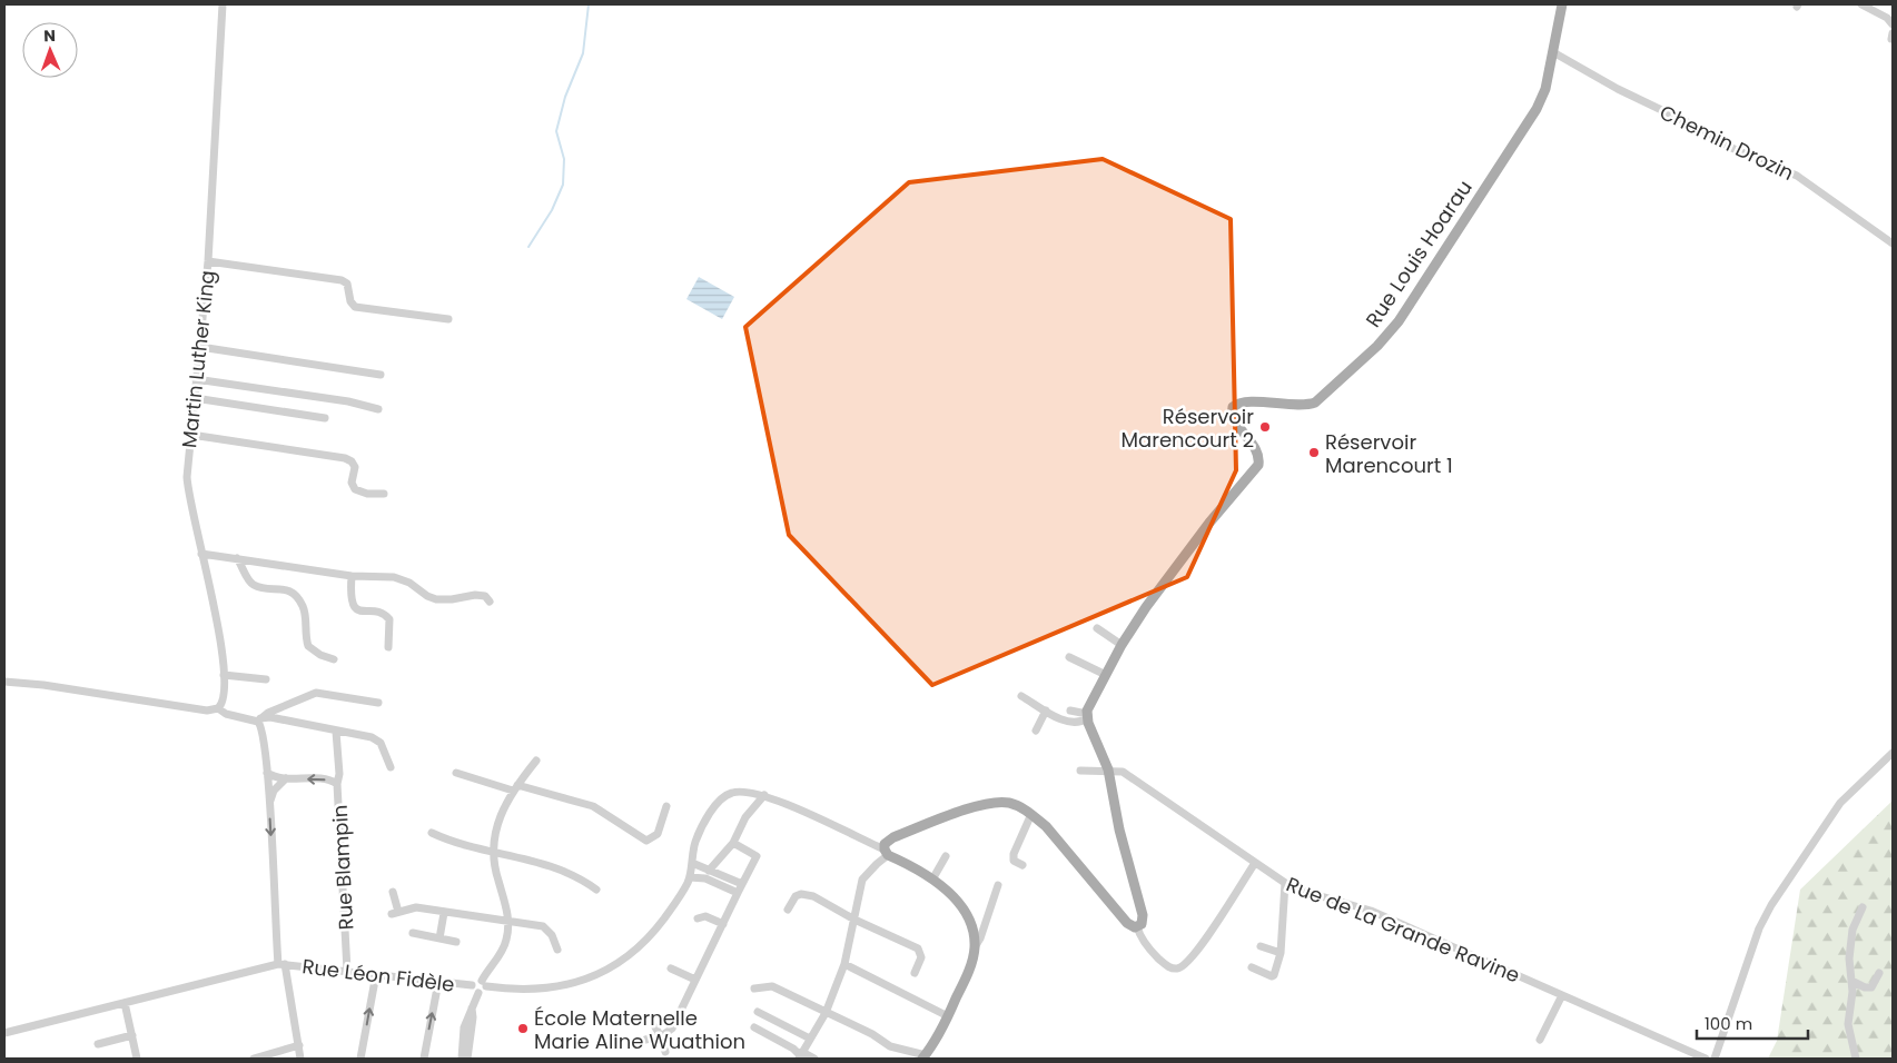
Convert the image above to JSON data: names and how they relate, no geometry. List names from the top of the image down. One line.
{"streets":{"main road":["Rue Louis Hoarau"],"street":["Chemin Drozin","Martin Luther King","Rue Blampin","Rue de La Grande Ravine","Rue Léon Fidèle"]},"crossings":[["Chemin Drozin","Rue Louis Hoarau"],["Rue Blampin","Rue Léon Fidèle"]],"places":["Réservoir Marencourt 2","Réservoir Marencourt 1","École Maternelle Marie Aline Wuathion"],"scale_bar":"100 m","north":"top"}
